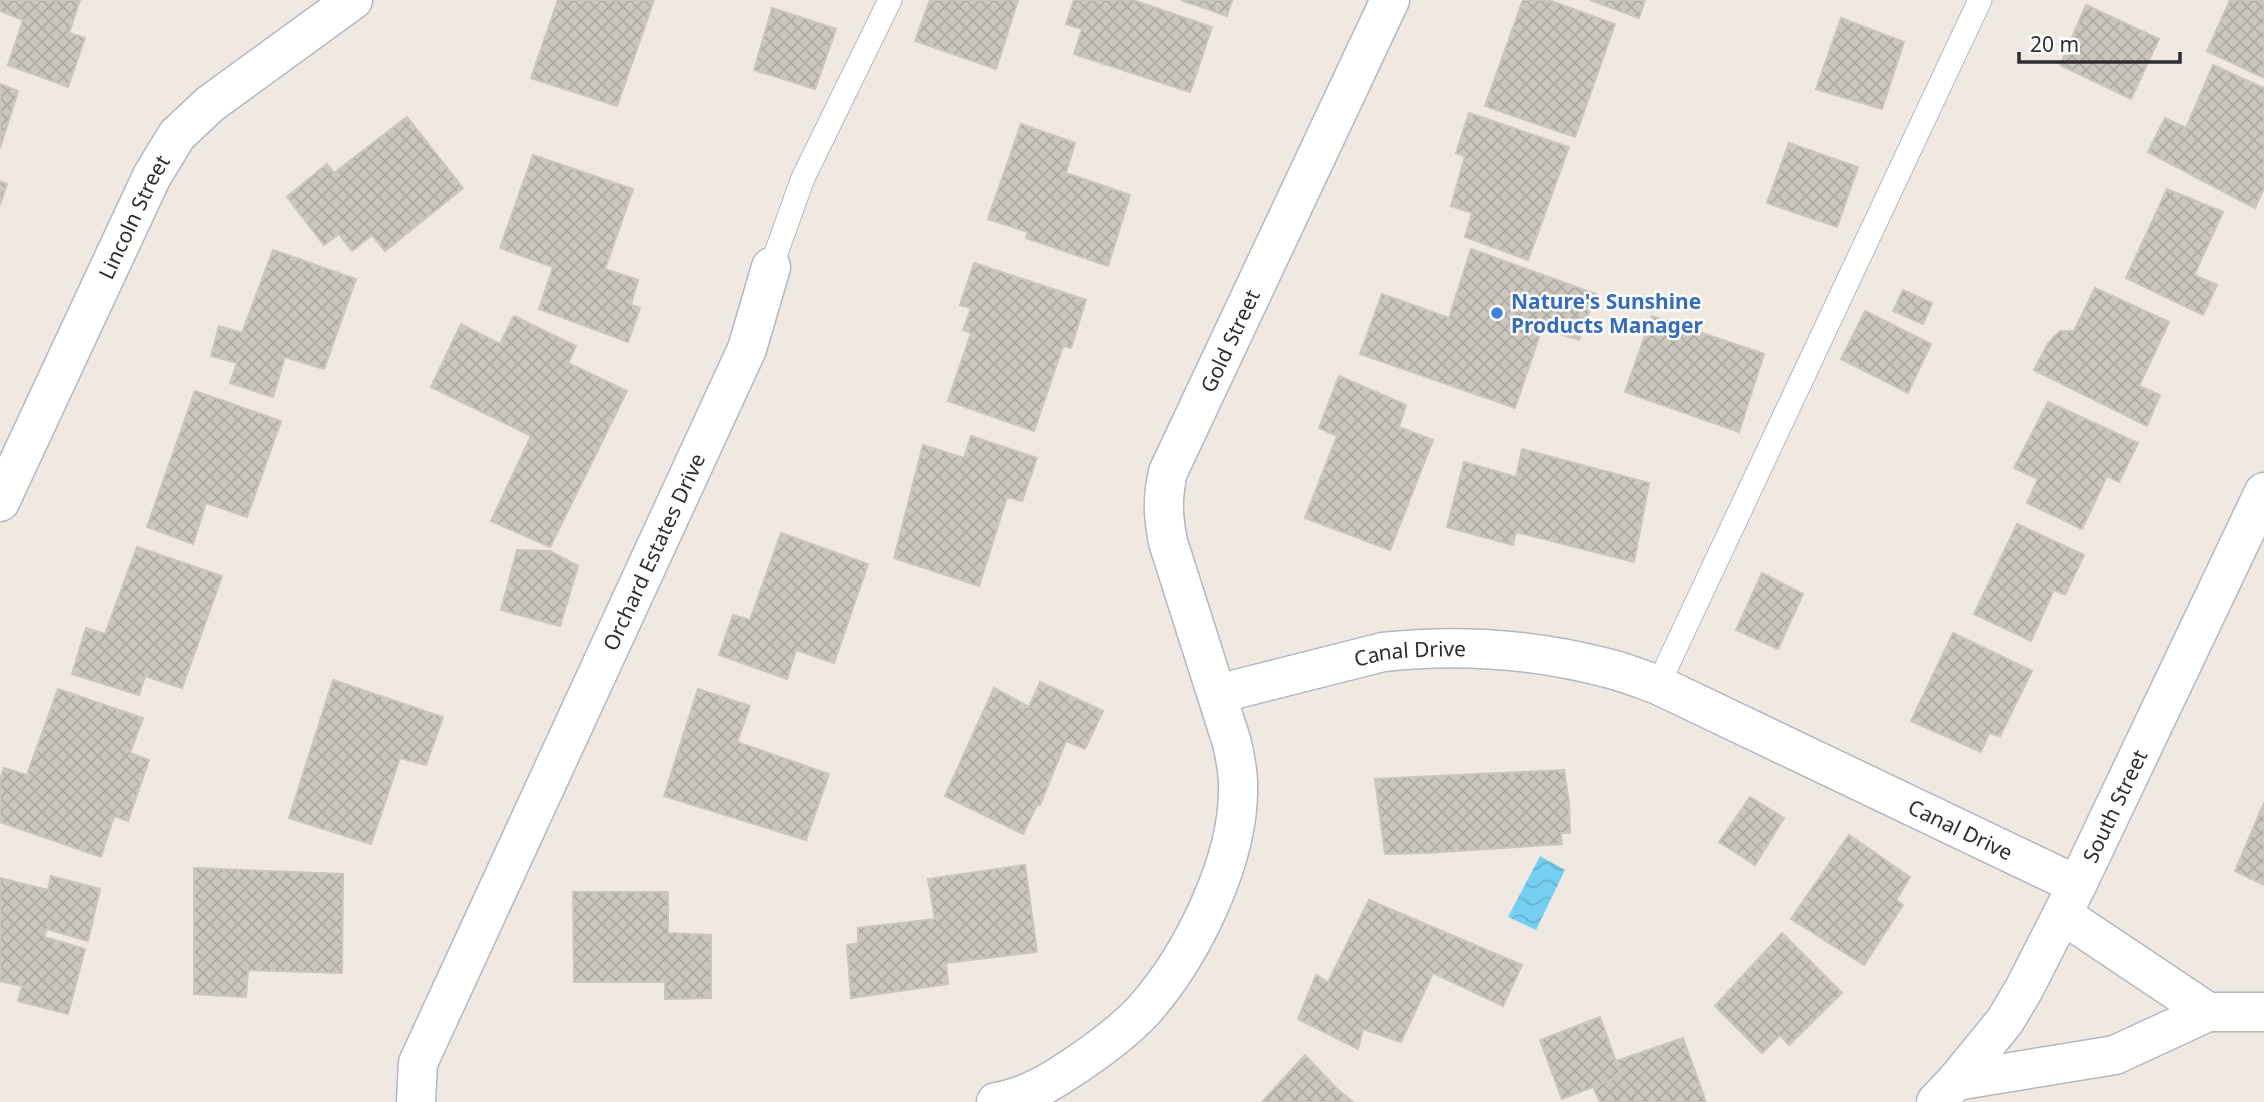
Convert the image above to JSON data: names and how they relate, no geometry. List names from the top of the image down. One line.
{"streets":{"street":["Lincoln Street","Gold Street","Orchard Estates Drive","Canal Drive","South Street"]},"crossings":[["Gold Street","Canal Drive"],["Canal Drive","South Street"]],"places":["Nature's Sunshine Products Manager"],"scale_bar":"20 m"}
